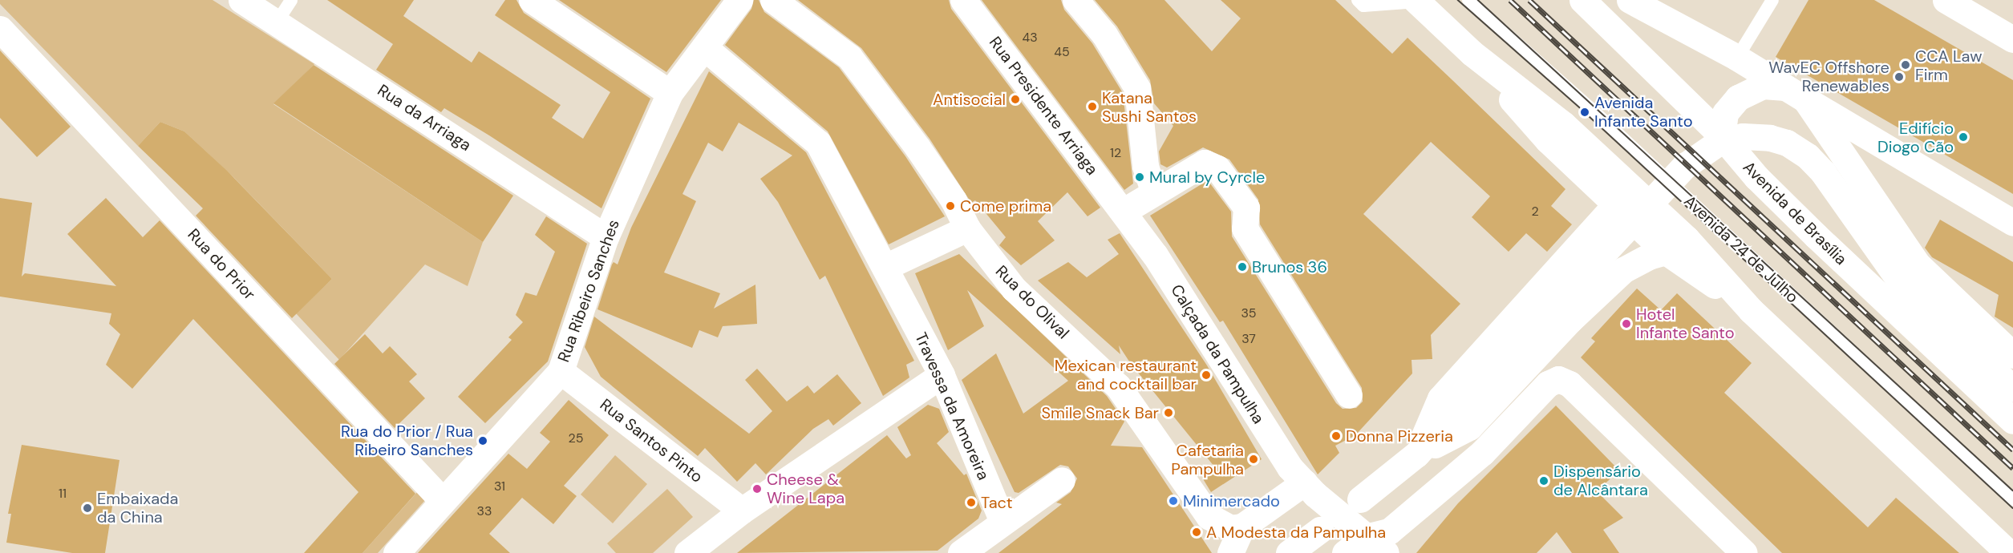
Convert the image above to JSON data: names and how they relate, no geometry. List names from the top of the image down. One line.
{"streets":{"street":["Rua Presidente Arriaga","Rua da Arriaga","Avenida de Brasília","Avenida 24 de Julho","Rua do Prior","Rua Ribeiro Sanches","Rua do Olival","Calçada da Pampulha","Travessa da Amoreira","Rua Santos Pinto"]},"crossings":[["Rua Presidente Arriaga","Calçada da Pampulha"],["Rua da Arriaga","Rua Ribeiro Sanches"],["Rua do Prior","Rua Ribeiro Sanches"],["Rua Ribeiro Sanches","Travessa da Amoreira"],["Rua Ribeiro Sanches","Rua Santos Pinto"]],"places":["CCA Law Firm","WavEC Offshore Renewables","Antisocial","Katana Sushi Santos","Avenida Infante Santo","Edifício Diogo Cão","Mural by Cyrcle","Come prima","Brunos 36","Hotel Infante Santo","Mexican restaurant and cocktail bar","Smile Snack Bar","Donna Pizzeria","Rua do Prior / Rua Ribeiro Sanches","Cafetaria Pampulha","Dispensário de Alcântara","Cheese & Wine Lapa","Minimercado","Tact","Embaixada da China","A Modesta da Pampulha"],"house_numbers":["43","45","12","2","35","37","25","31","11","33"]}
